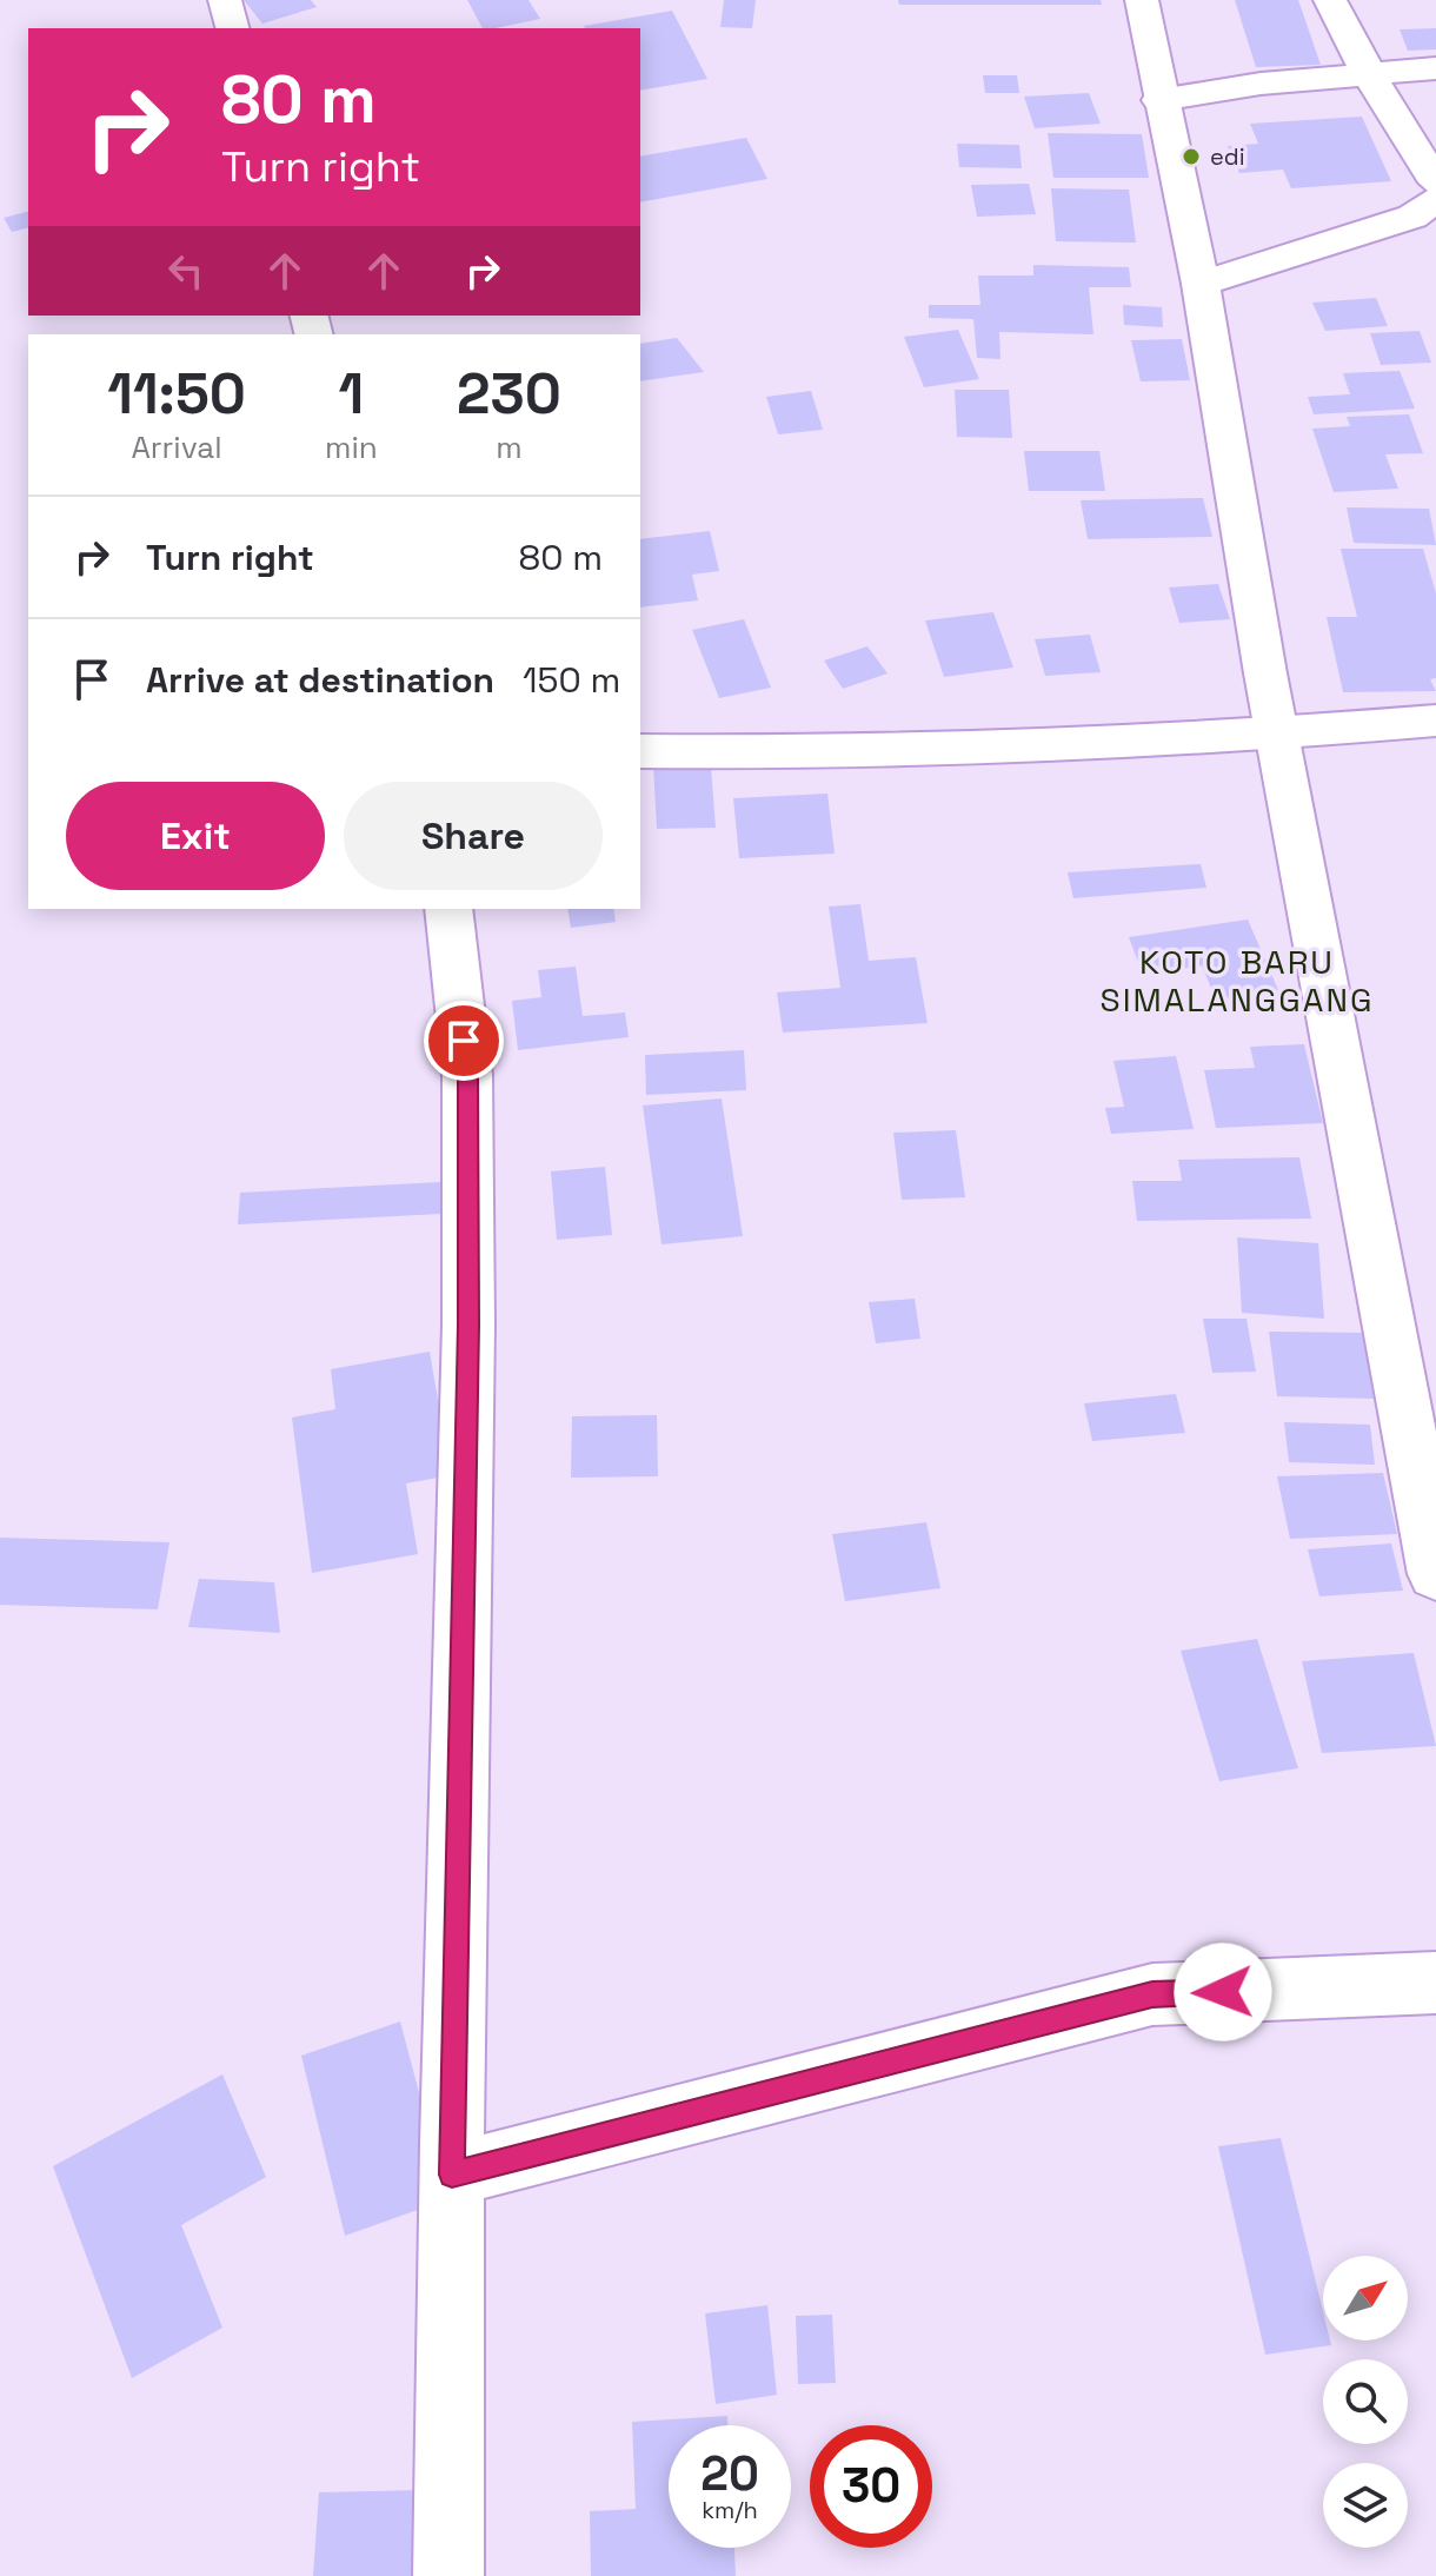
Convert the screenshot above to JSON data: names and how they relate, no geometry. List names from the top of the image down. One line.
{"districts":["KOTO BARU SIMALANGGANG"],"places":["edi"],"north":"top right","page":{"turn":["80 m","Turn right"],"eta":["11:50","Arrival","1","min","230","m"],"list":[{"name":"Turn right","value":"80 m"},{"name":"Arrive at destination","value":"150 m"}],"buttons":["Exit","Share"],"speed":"20 km/h","limit":"30"}}
